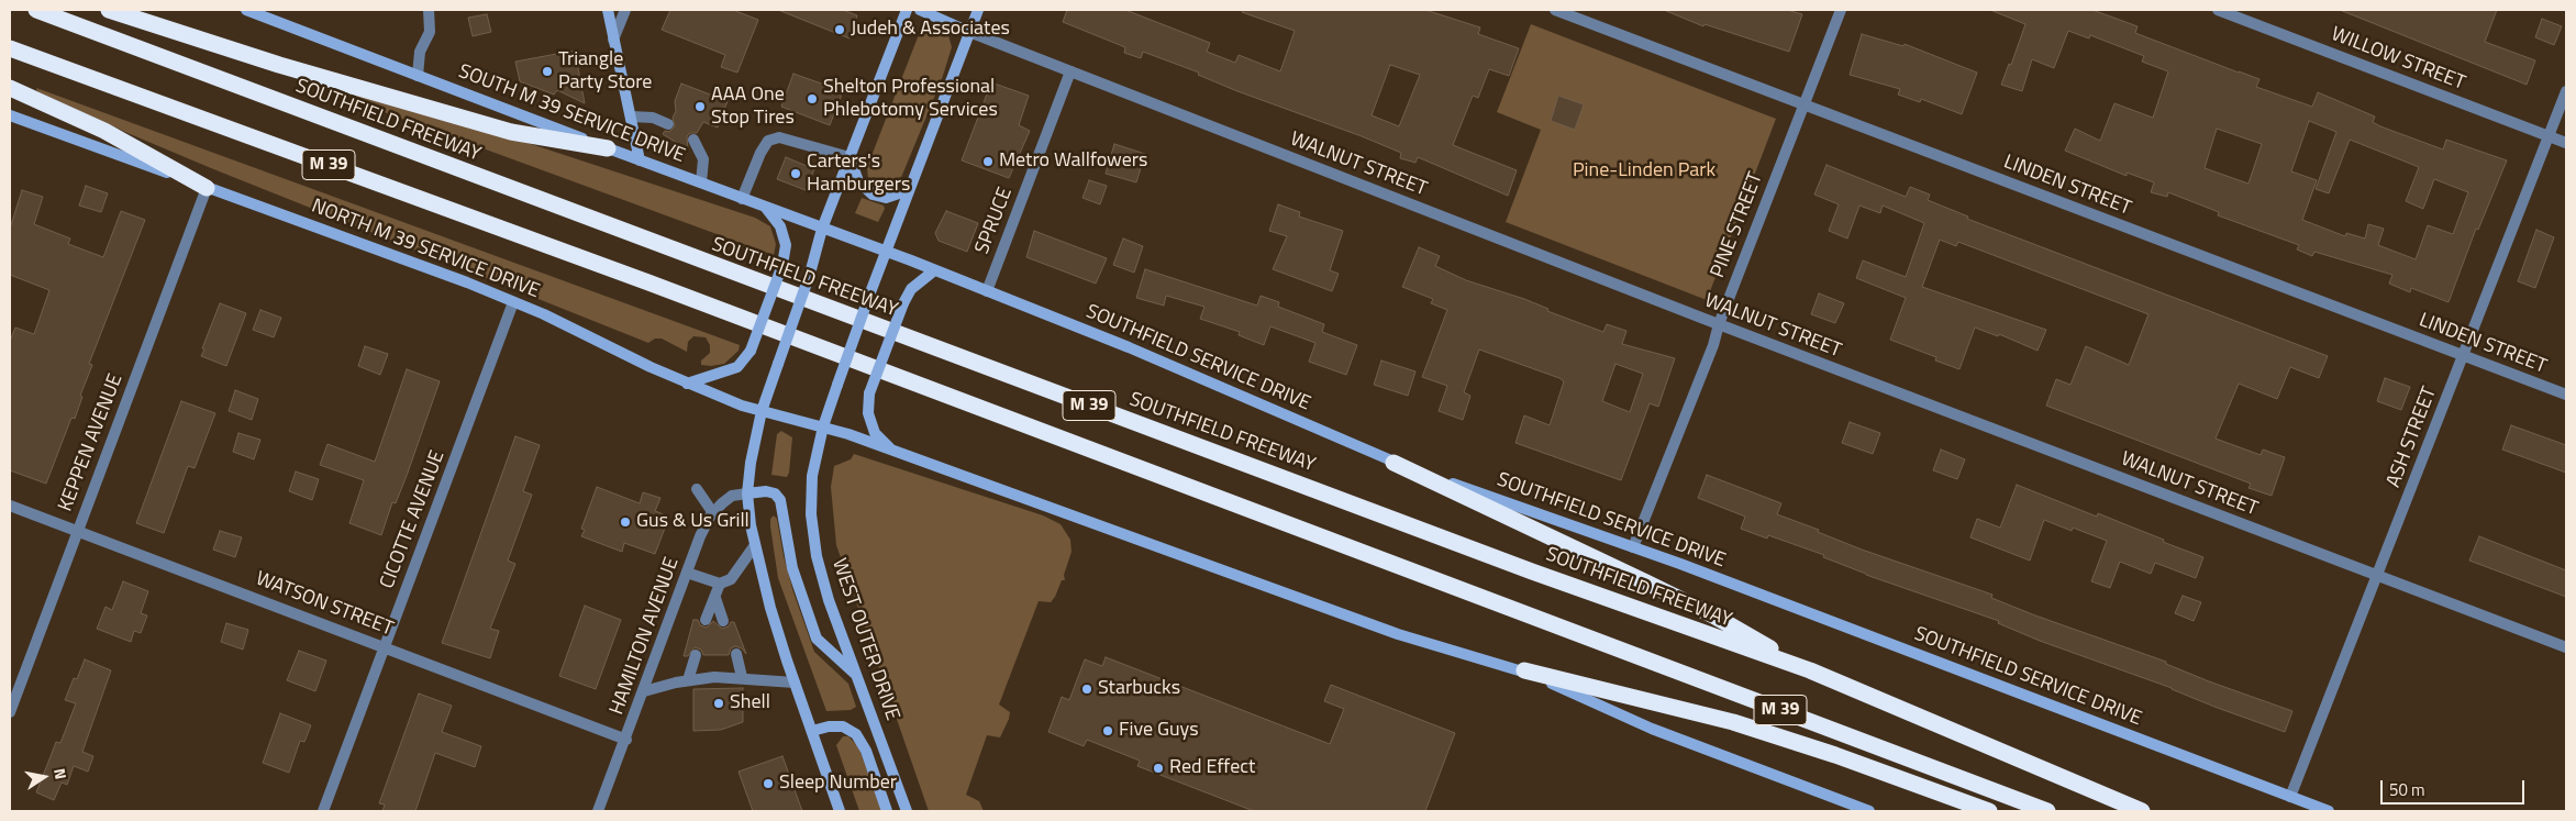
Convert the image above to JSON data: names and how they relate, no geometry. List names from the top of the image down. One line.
{"streets":{"highway":["SOUTHFIELD FREEWAY","M 39"],"main road":["SOUTH M 39 SERVICE DRIVE","NORTH M 39 SERVICE DRIVE","SOUTHFIELD SERVICE DRIVE","WEST OUTER DRIVE"],"street":["WILLOW STREET","WALNUT STREET","LINDEN STREET","SPRUCE","PINE STREET","ASH STREET","KEPPEN AVENUE","CICOTTE AVENUE","WATSON STREET","HAMILTON AVENUE"]},"crossings":[["WILLOW STREET","ASH STREET"],["SOUTH M 39 SERVICE DRIVE","SOUTHFIELD SERVICE DRIVE"],["SOUTH M 39 SERVICE DRIVE","WEST OUTER DRIVE"],["WALNUT STREET","SPRUCE"],["WALNUT STREET","PINE STREET"],["WALNUT STREET","ASH STREET"],["WALNUT STREET","WEST OUTER DRIVE"],["LINDEN STREET","PINE STREET"],["LINDEN STREET","ASH STREET"],["SPRUCE","SOUTHFIELD SERVICE DRIVE"],["PINE STREET","SOUTHFIELD SERVICE DRIVE"],["NORTH M 39 SERVICE DRIVE","KEPPEN AVENUE"],["NORTH M 39 SERVICE DRIVE","CICOTTE AVENUE"],["NORTH M 39 SERVICE DRIVE","WEST OUTER DRIVE"],["SOUTHFIELD SERVICE DRIVE","ASH STREET"],["SOUTHFIELD SERVICE DRIVE","WEST OUTER DRIVE"],["KEPPEN AVENUE","WATSON STREET"],["CICOTTE AVENUE","WATSON STREET"],["WATSON STREET","HAMILTON AVENUE"]],"parks":["Pine-Linden Park"],"places":["Judeh & Associates","Triangle Party Store","Shelton Professional Phlebotomy Services","AAA One Stop Tires","Metro Wallfowers","Carters's Hamburgers","Gus & Us Grill","Starbucks","Shell","Five Guys","Red Effect","Sleep Number"],"scale_bar":"50 m","north":"right"}
